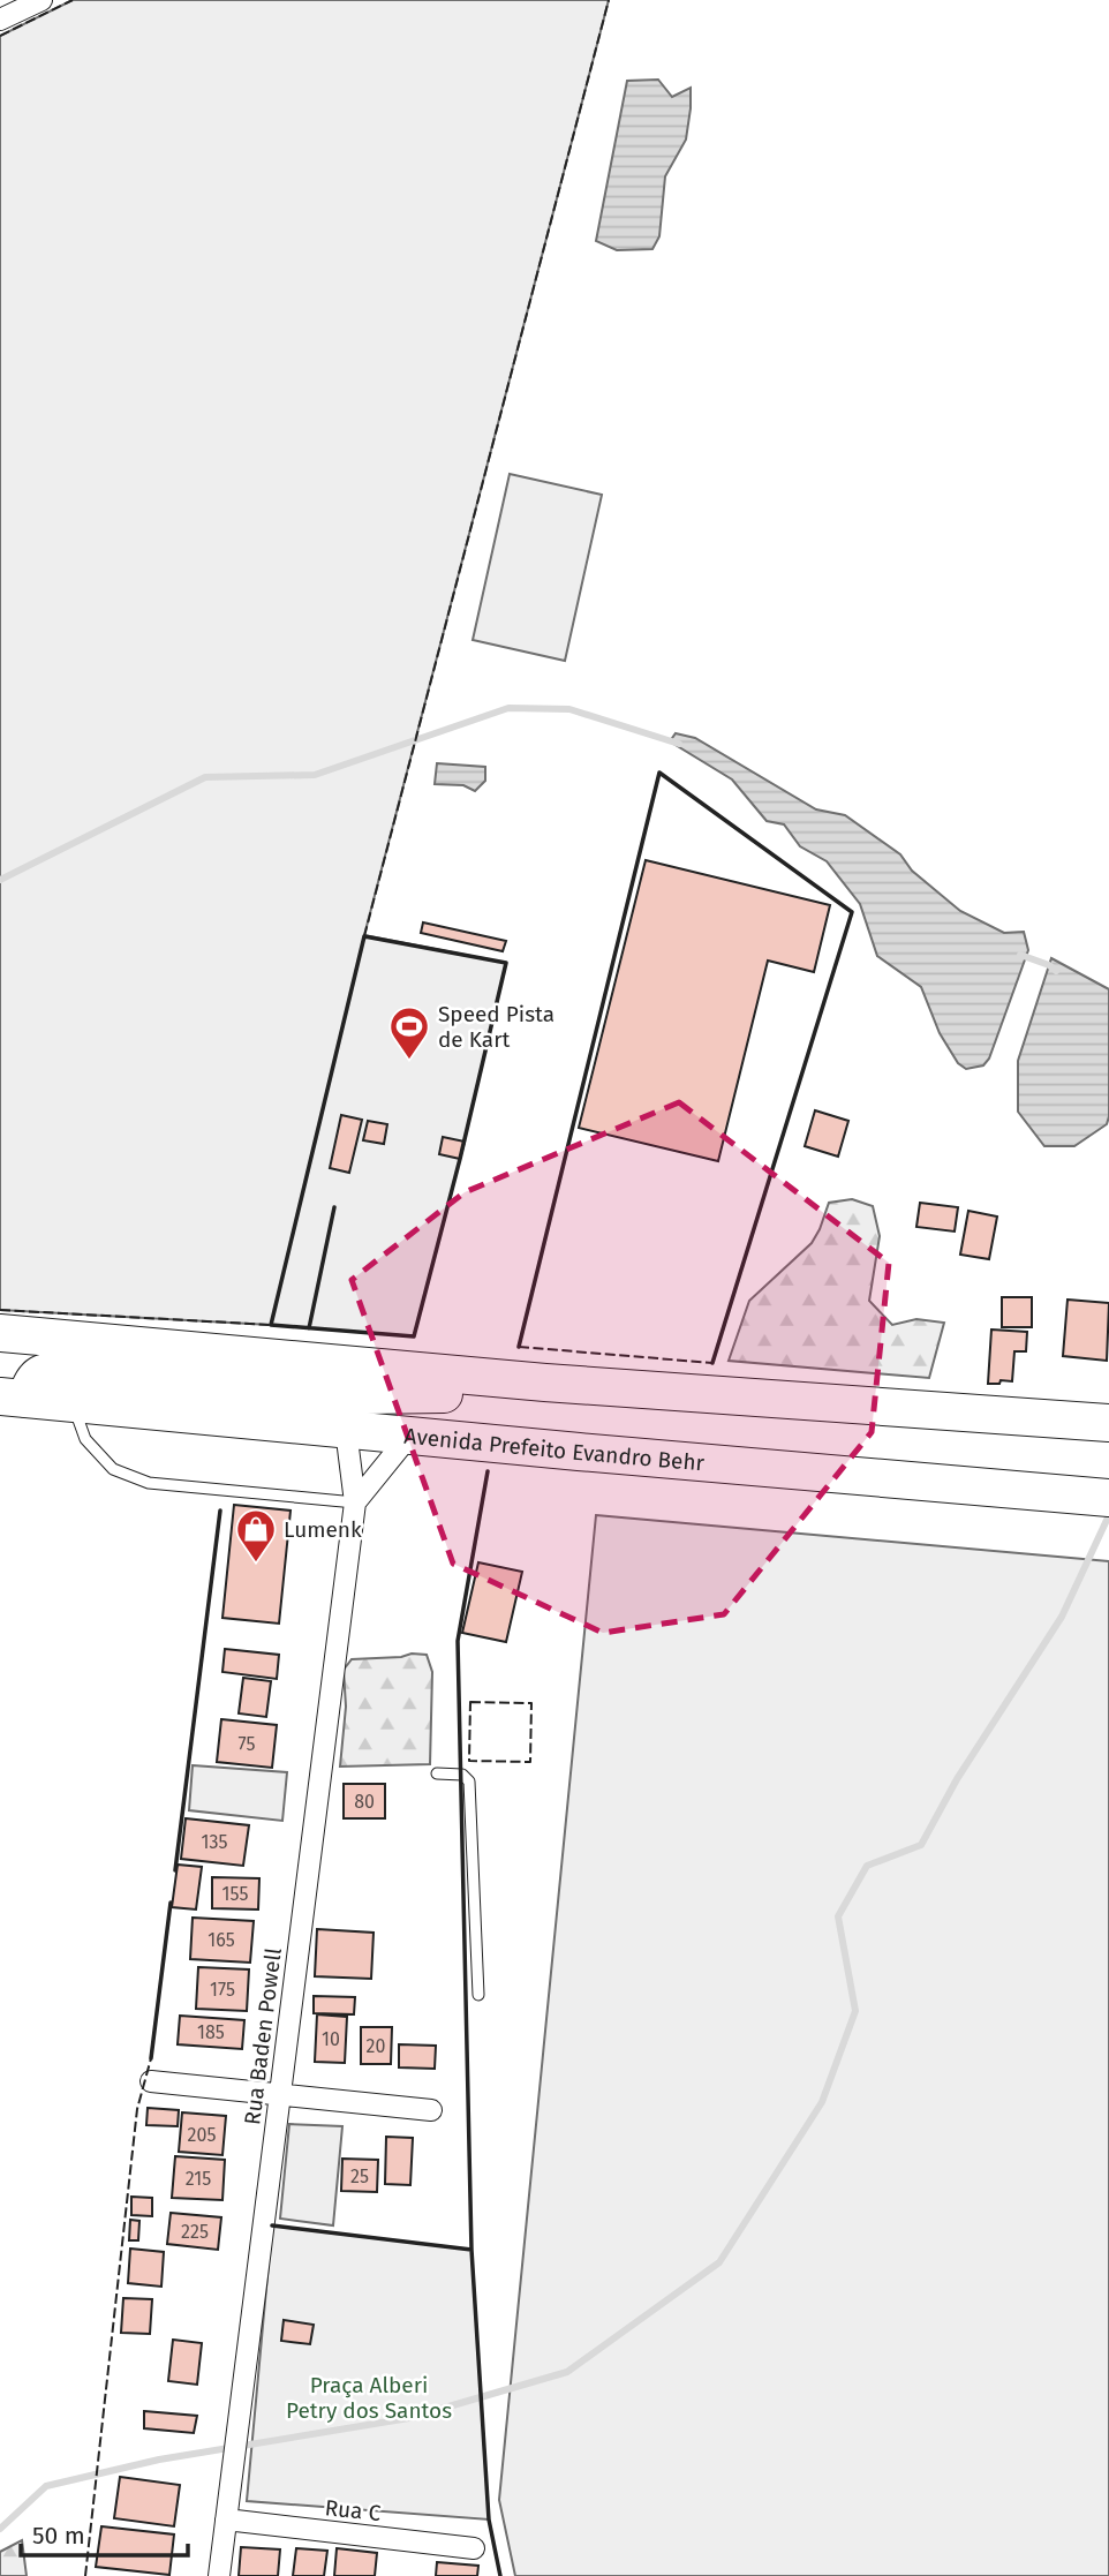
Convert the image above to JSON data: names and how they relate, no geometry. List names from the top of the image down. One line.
{"streets":{"highway":["Avenida Prefeito Evandro Behr"],"street":["Rua Baden Powell","Rua C"]},"crossings":[["Avenida Prefeito Evandro Behr","Rua Baden Powell"],["Rua Baden Powell","Rua C"]],"parks":["Praça Alberi Petry dos Santos"],"places":{"sports":["Speed Pista de Kart"],"shop":["Lumenk"]},"house_numbers":["75","80","135","155","165","175","185","10","20","205","25","215","225"],"scale_bar":"50 m"}
